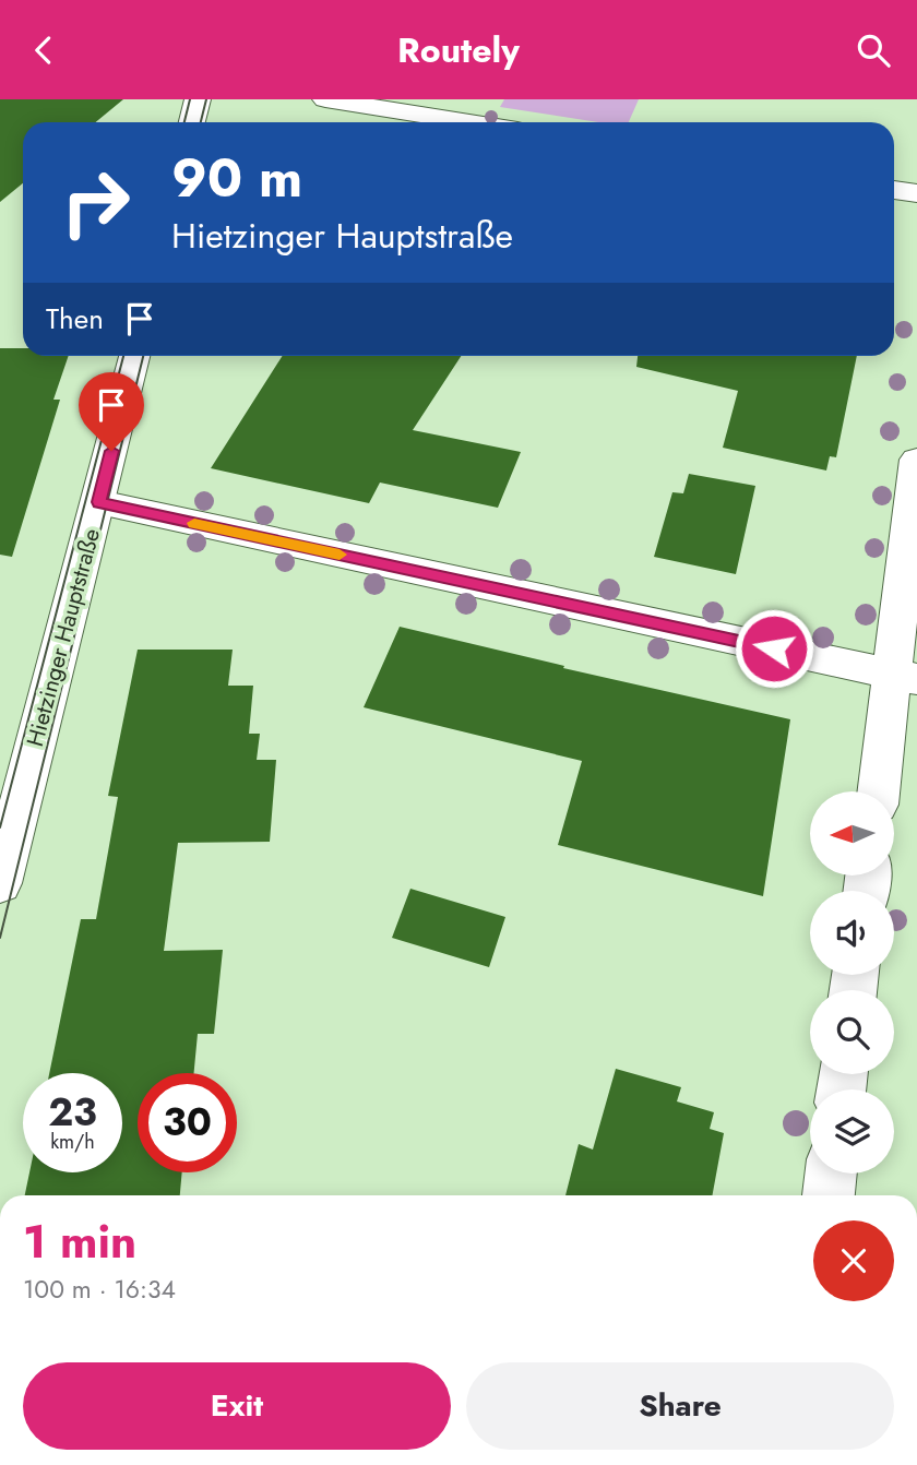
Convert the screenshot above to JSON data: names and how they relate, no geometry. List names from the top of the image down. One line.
{"streets":{"street":["Hietzinger Hauptstraße"]},"north":"left","page":{"header":"Routely","turn":["90 m","Hietzinger Hauptstraße"],"then":"Then","speed":"23 km/h","limit":"30","heading":["1 min","100 m · 16:34"],"buttons":["Exit","Share"]}}
